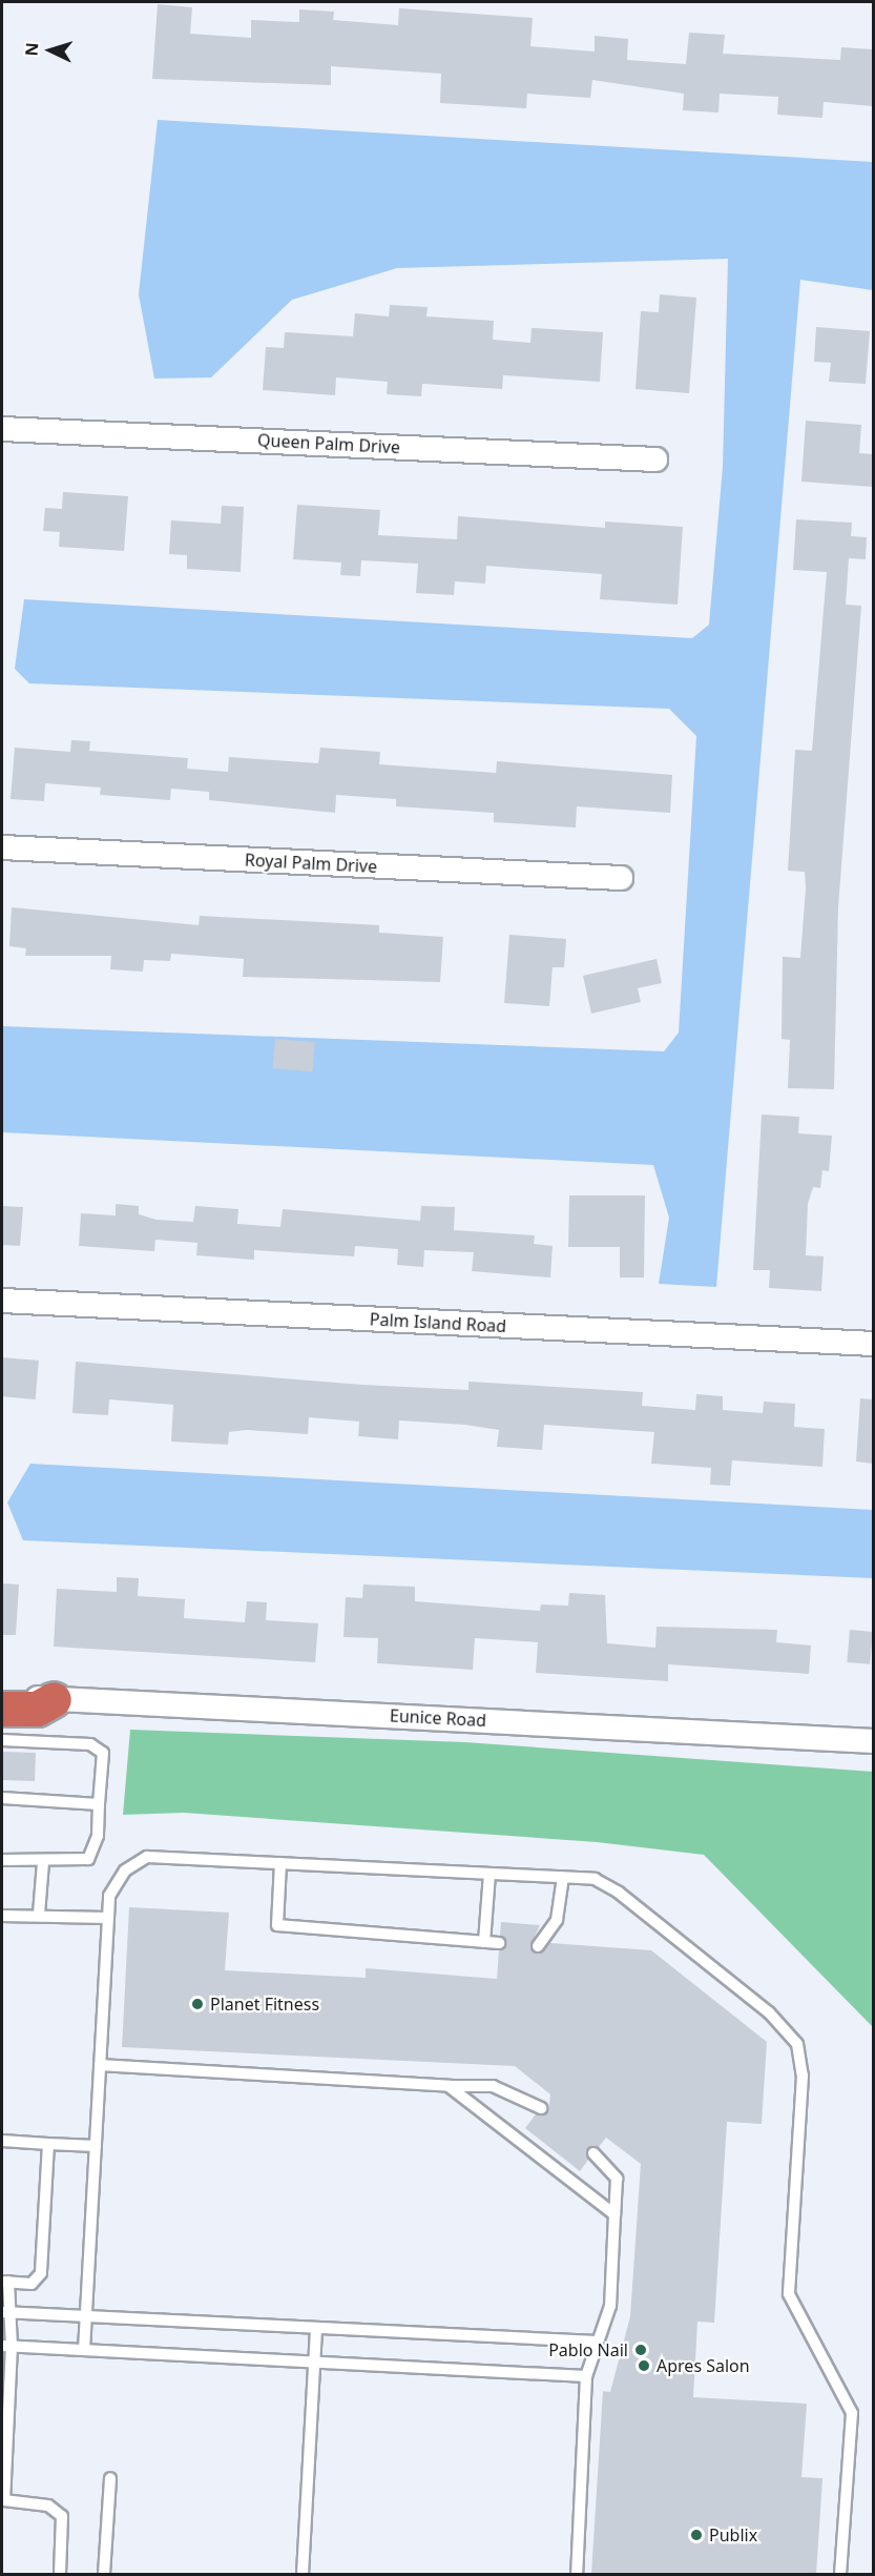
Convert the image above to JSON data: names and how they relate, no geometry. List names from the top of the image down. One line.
{"streets":{"street":["Queen Palm Drive","Royal Palm Drive","Palm Island Road","Eunice Road"]},"places":["Planet Fitness","Pablo Nail","Apres Salon","Publix"],"north":"left"}
